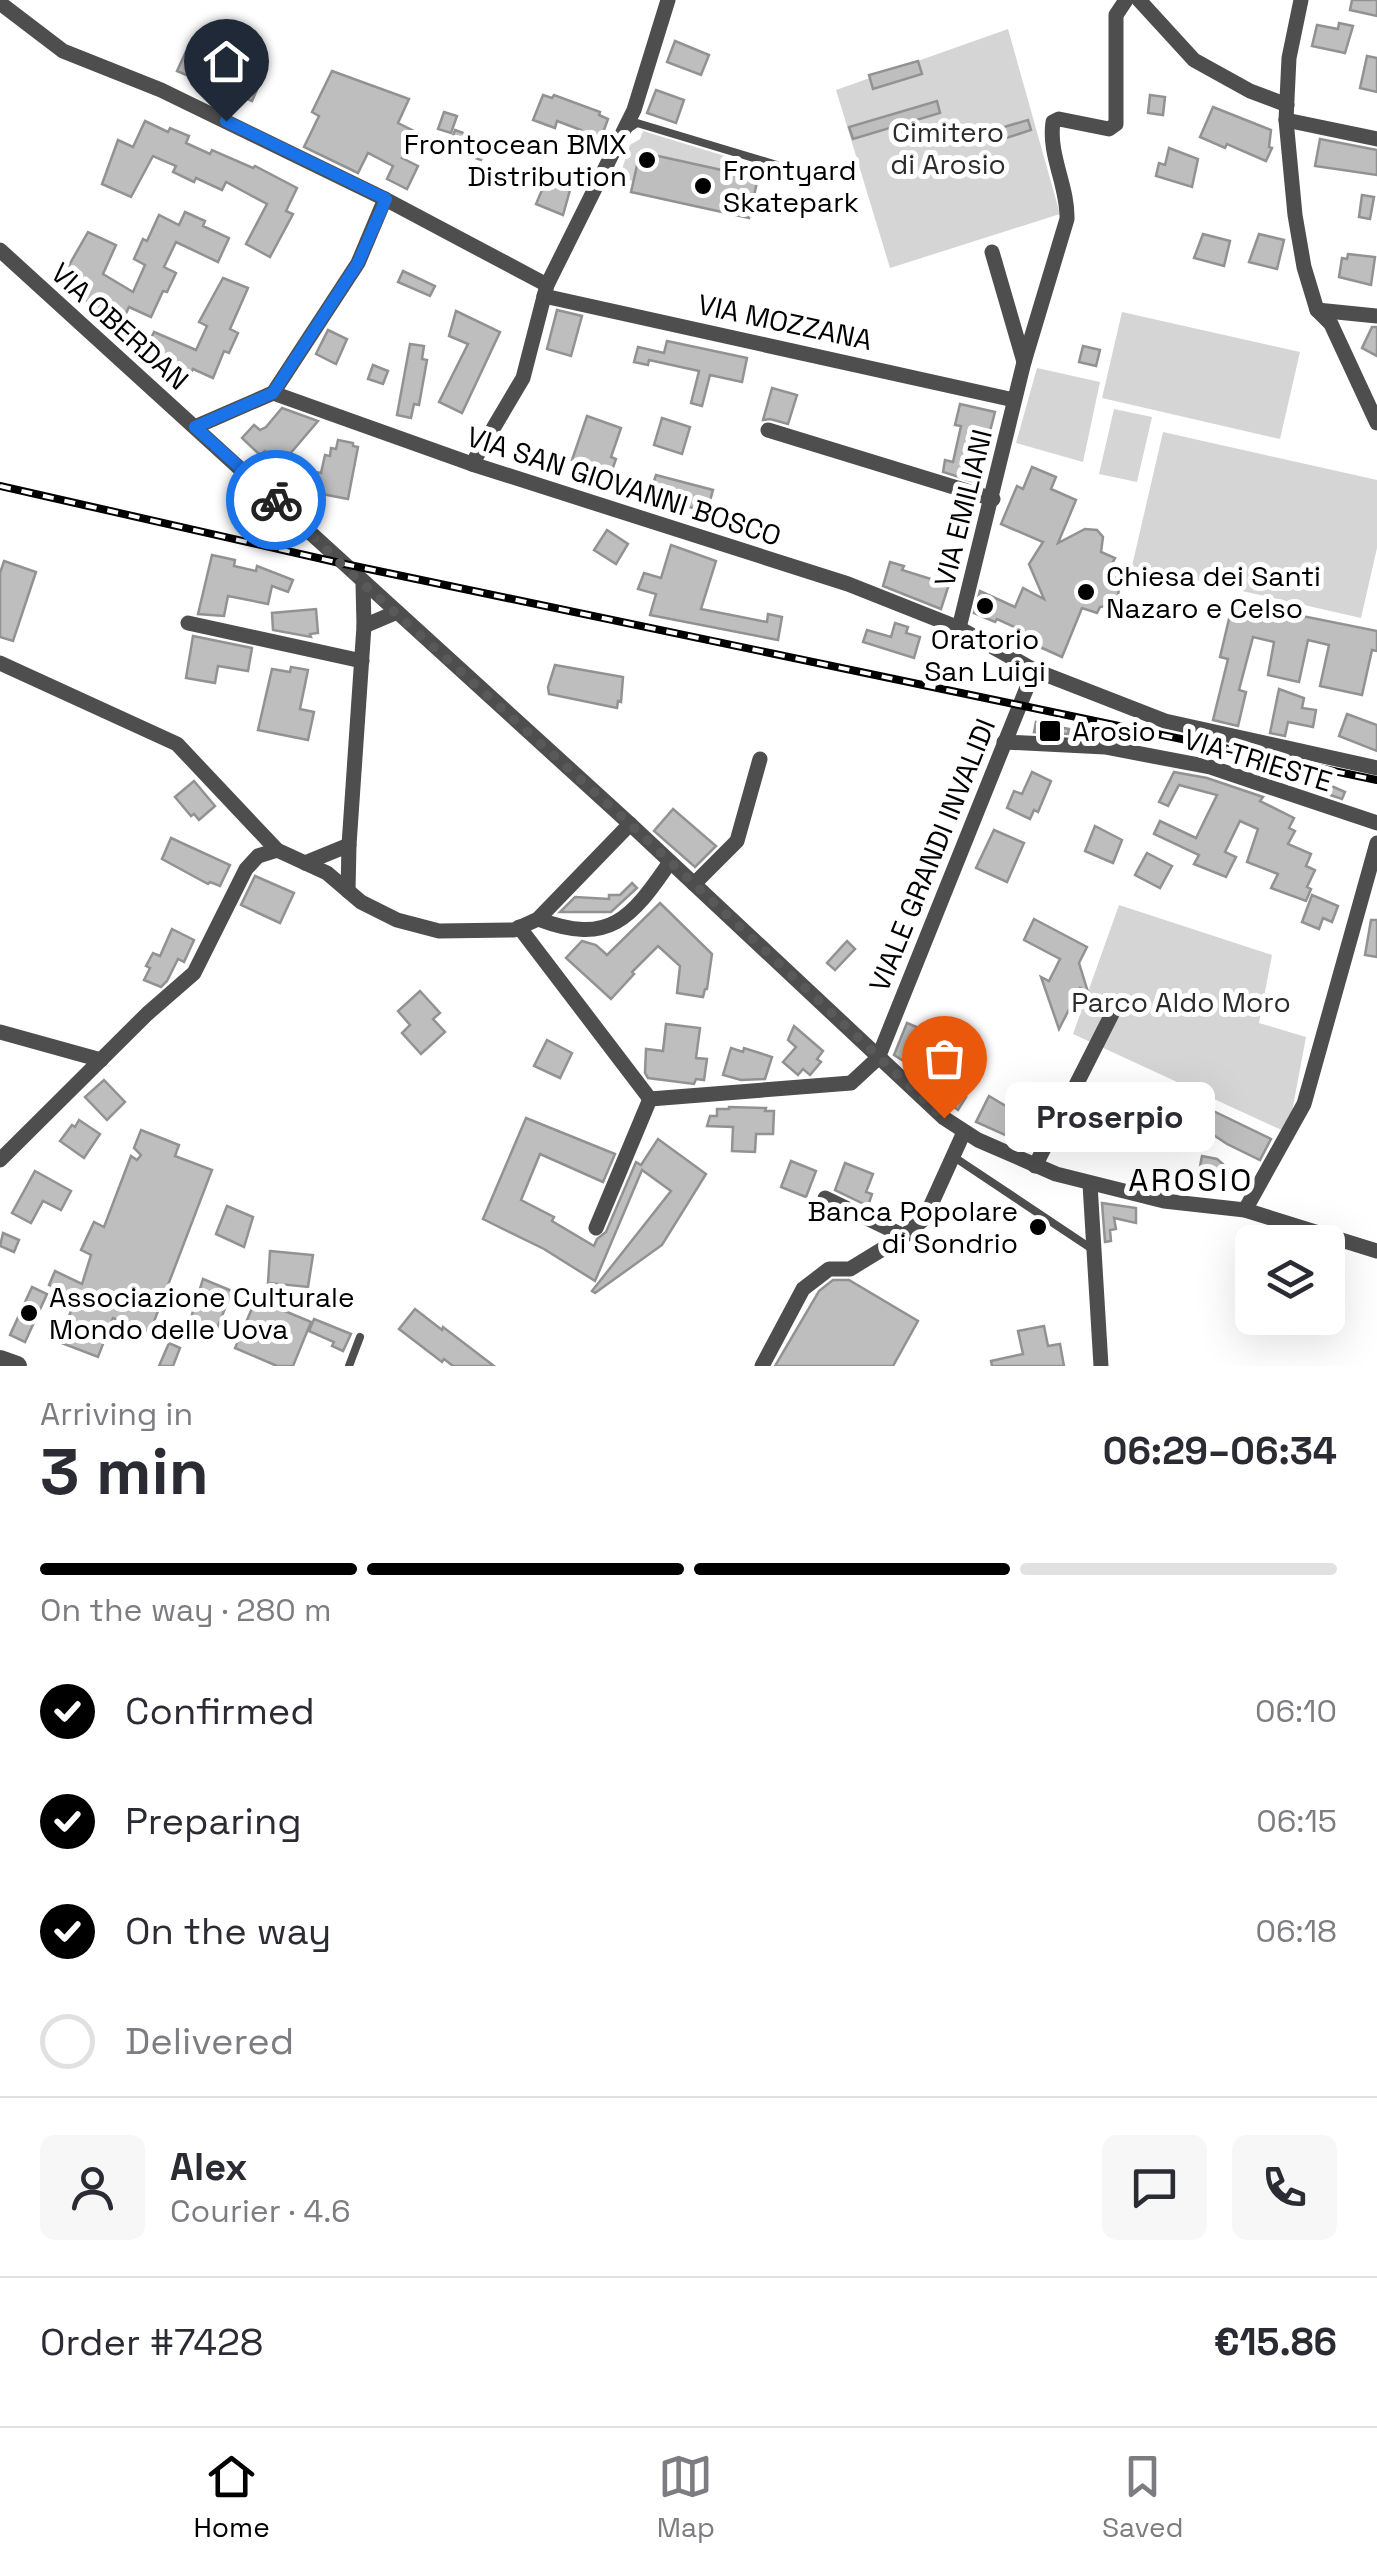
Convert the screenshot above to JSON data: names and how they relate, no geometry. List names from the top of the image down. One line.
{"streets":{"street":["VIA MOZZANA","VIA OBERDAN","VIA SAN GIOVANNI BOSCO","VIA EMILIANI","VIA TRIESTE","VIALE GRANDI INVALIDI"]},"crossings":[["VIA MOZZANA","VIA EMILIANI"],["VIA OBERDAN","VIALE GRANDI INVALIDI"],["VIA SAN GIOVANNI BOSCO","VIA EMILIANI"],["VIA SAN GIOVANNI BOSCO","VIALE GRANDI INVALIDI"],["VIA TRIESTE","VIALE GRANDI INVALIDI"]],"districts":["AROSIO"],"parks":["Cimitero di Arosio","Parco Aldo Moro"],"places":{"other":["Frontocean BMX Distribution","Frontyard Skatepark","Chiesa dei Santi Nazaro e Celso","Oratorio San Luigi","Proserpio","Banca Popolare di Sondrio","Associazione Culturale Mondo delle Uova"],"transit":["Arosio"]},"page":{"bubble":"Proserpio","heading":["3 min","Arriving in","06:29–06:34"],"panel":["Alex","Courier · 4.6","Order #7428","€15.86"],"bar":"On the way · 280 m","list":[["Confirmed","06:10"],["Preparing","06:15"],["On the way","06:18"],"Delivered"],"tabs":["Home","Map","Saved"]}}
